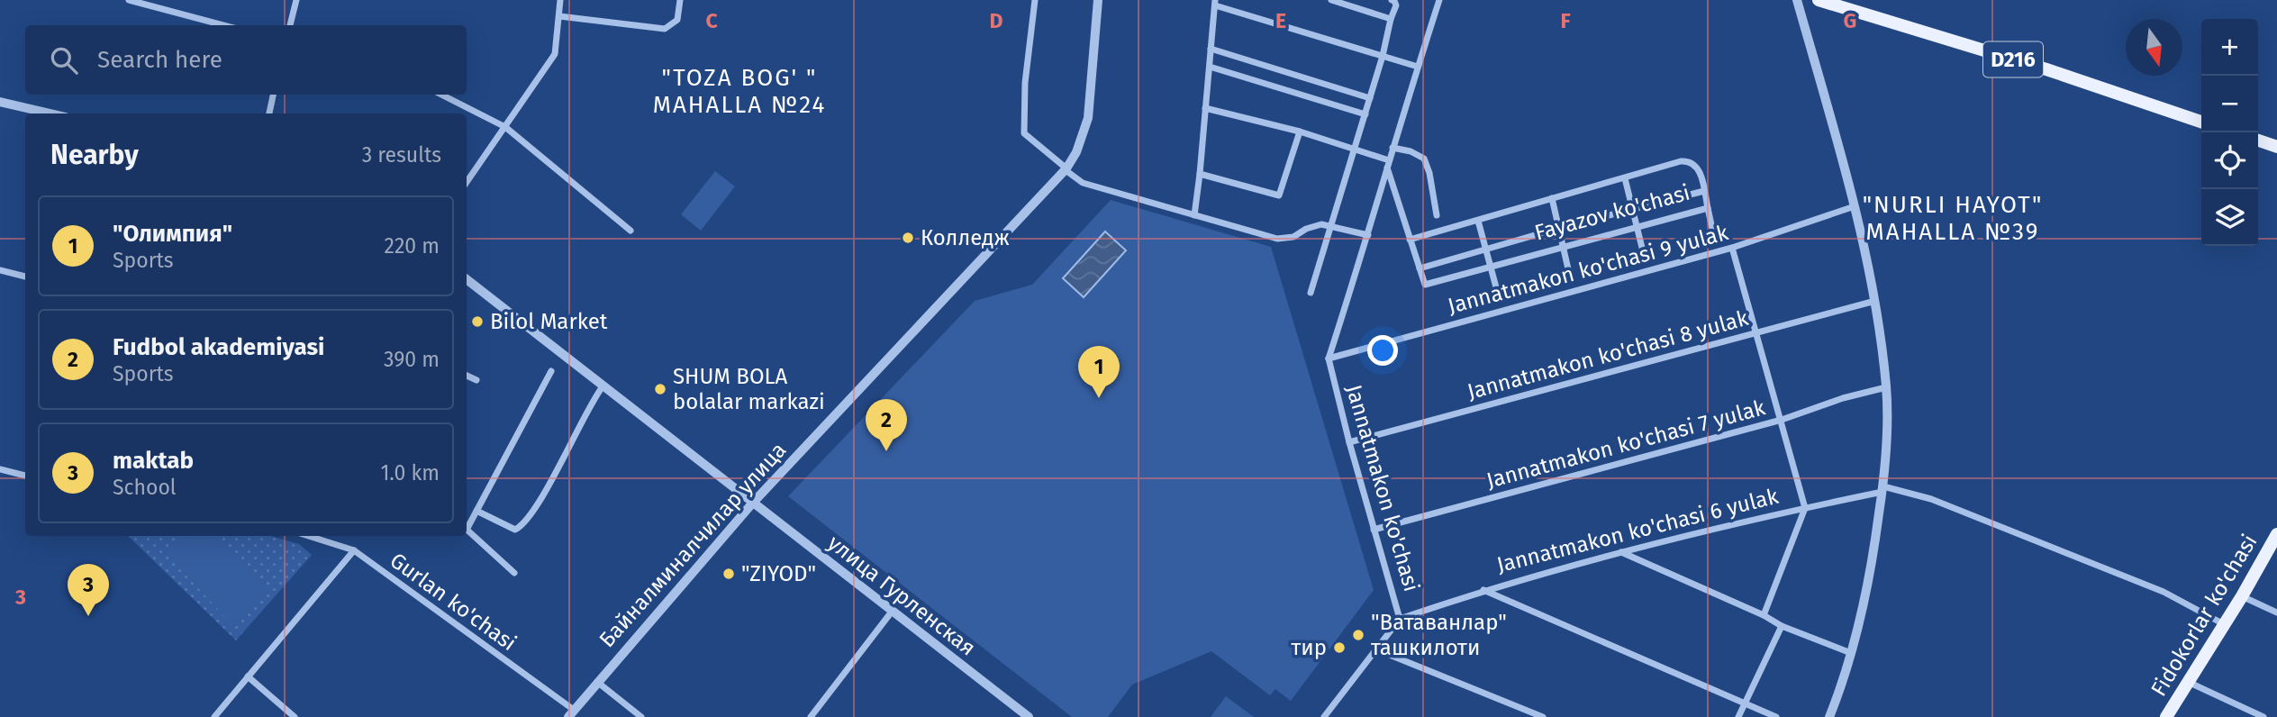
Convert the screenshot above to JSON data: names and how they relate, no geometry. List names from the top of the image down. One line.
{"streets":{"main road":["D216","Fidokorlar ko'chasi"],"street":["Fayazov ko'chasi","Jannatmakon ko'chasi 9 yulak","Jannatmakon ko'chasi 8 yulak","Jannatmakon ko'chasi 7 yulak","Jannatmakon ko'chasi","Jannatmakon ko'chasi 6 yulak","Байналминалчилар улица","улица Гурленская","Gurlan ko'chasi"]},"crossings":[["Jannatmakon ko'chasi 9 yulak","Jannatmakon ko'chasi"],["Jannatmakon ko'chasi 8 yulak","Jannatmakon ko'chasi"],["Jannatmakon ko'chasi 7 yulak","Jannatmakon ko'chasi"],["Jannatmakon ko'chasi","Jannatmakon ko'chasi 6 yulak"],["Байналминалчилар улица","улица Гурленская"],["Байналминалчилар улица","Gurlan ko'chasi"]],"districts":["\"TOZA BOG' \" MAHALLA №24","\"NURLI HAYOT\" MAHALLA №39"],"places":["Колледж","Bilol Market","SHUM BOLA bolalar markazi","\"ZIYOD\"","\"Ватаванлар\" ташкилоти","тир"],"north":"bottom","page":{"map_buttons":["+","−"],"search":"Search here","heading":["Nearby","3 results"],"list":[{"mark":"1","name":"\"Олимпия\"","note":"Sports","value":"220 m"},{"mark":"2","name":"Fudbol akademiyasi","note":"Sports","value":"390 m"},{"mark":"3","name":"maktab","note":"School","value":"1.0 km"}],"pins":["1","2","3"]},"grid":{"columns":["C","D","E","F","G"],"rows":["3"]}}
